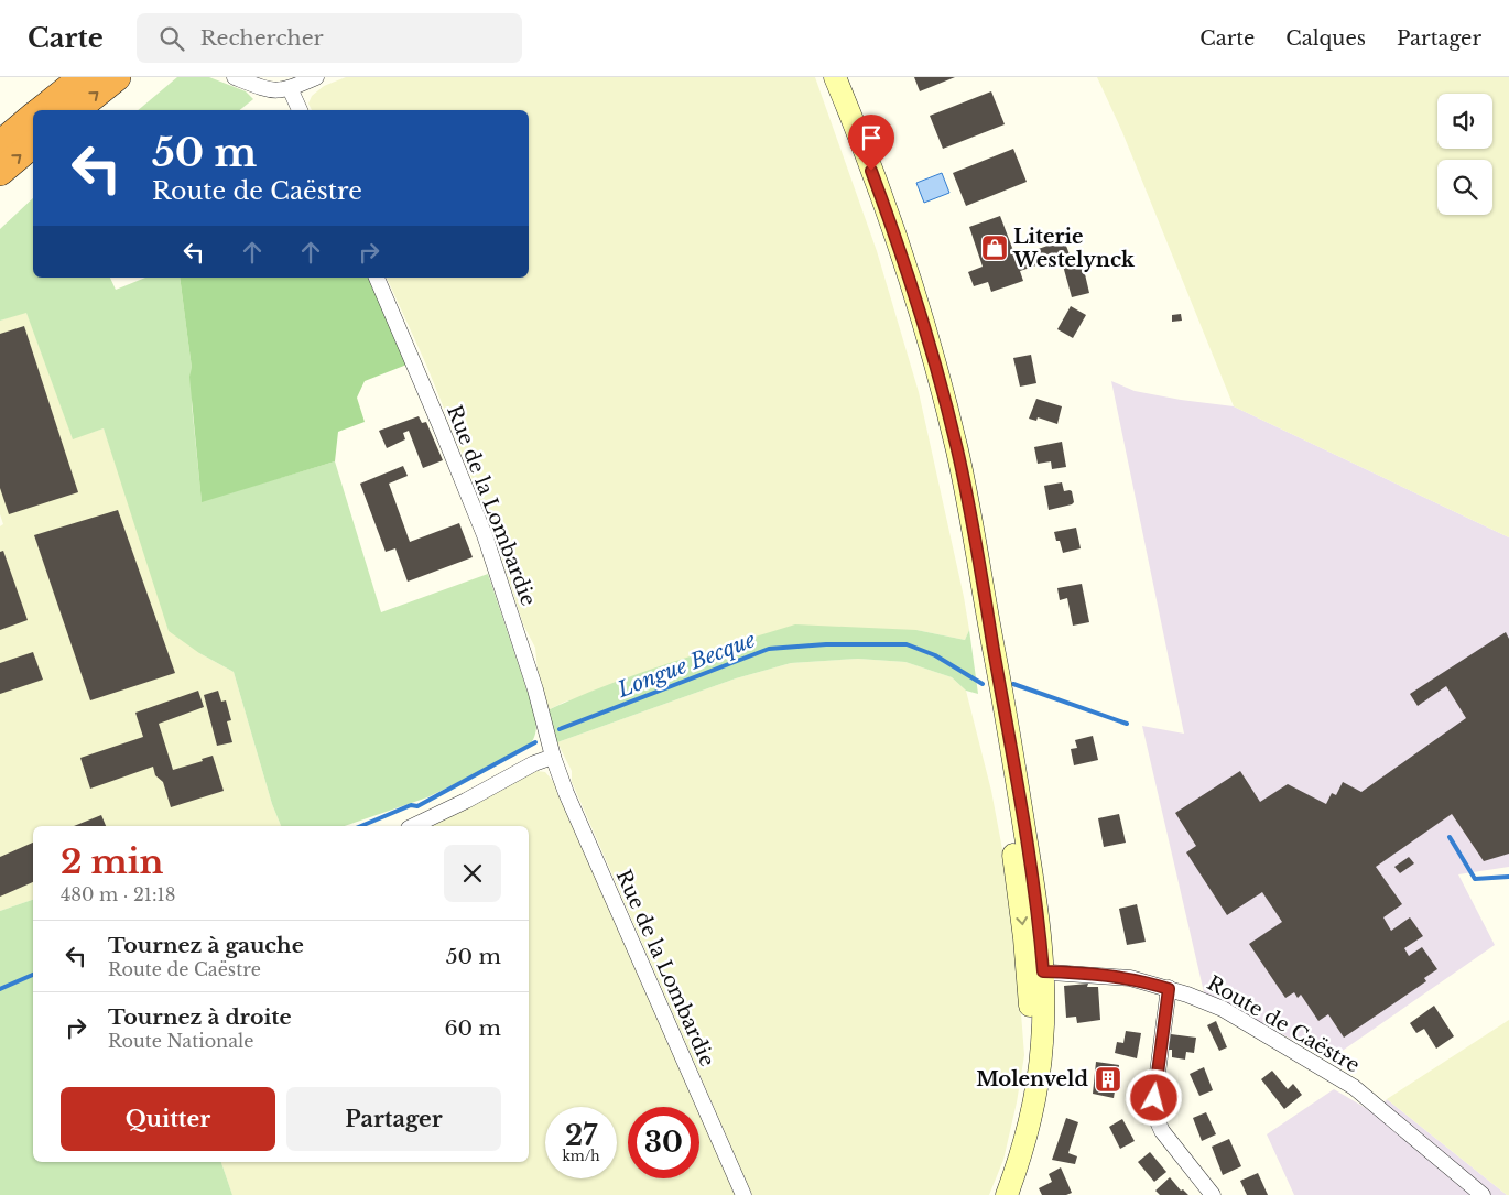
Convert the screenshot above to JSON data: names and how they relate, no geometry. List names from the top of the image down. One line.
{"streets":{"street":["Rue de la Lombardie","Route de Caëstre"]},"water":["Longue Becque"],"places":{"shop":["Literie Westelynck"],"building":["Molenveld"]},"page":{"header":"Carte","search":"Rechercher","nav":["Carte","Calques","Partager"],"turn":["50 m","Route de Caëstre"],"heading":["2 min","480 m · 21:18"],"list":[{"name":"Tournez à gauche","note":"Route de Caëstre","value":"50 m"},{"name":"Tournez à droite","note":"Route Nationale","value":"60 m"}],"buttons":["Quitter","Partager"],"speed":"27 km/h","limit":"30"}}
